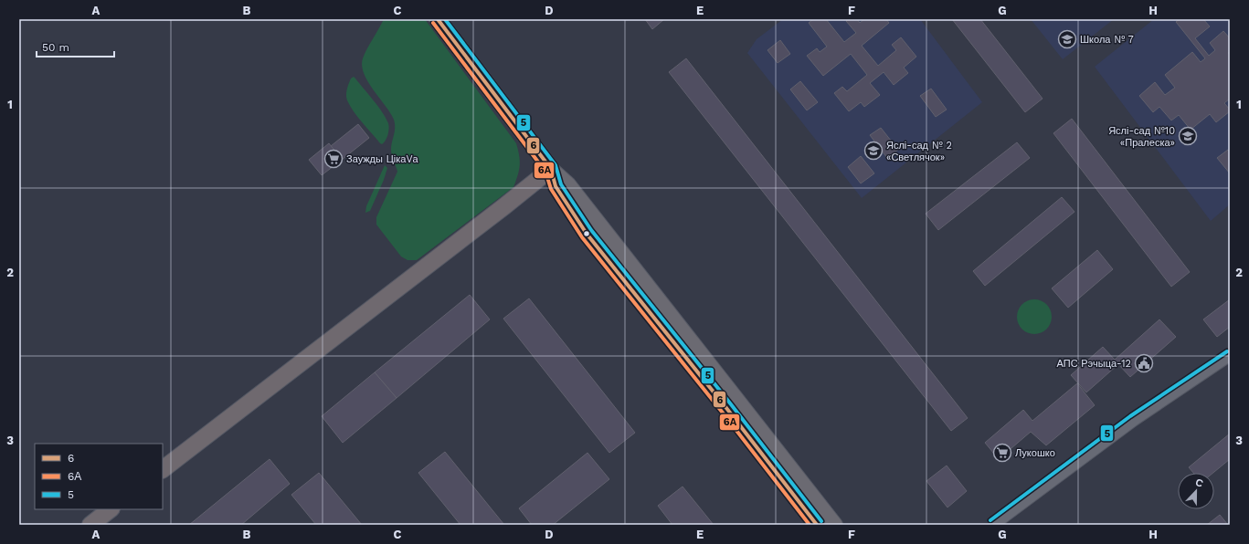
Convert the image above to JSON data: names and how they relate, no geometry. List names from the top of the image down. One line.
{"places":{"school or university":["Школа № 7","Яслі-сад №10 «Пралеска»","Яслі-сад № 2 «Светлячок»"],"supermarket":["Заужды ЦікаVа","Лукошко"],"public building":["АПС Рэчыца-12"]},"lines":["transit line 6","transit line 5","transit line 6А"],"legend":["6","6А","5"],"scale_bar":"50 m","north":"top","grid":{"columns":["A","B","C","D","E","F","G","H"],"rows":["1","2","3"]}}
